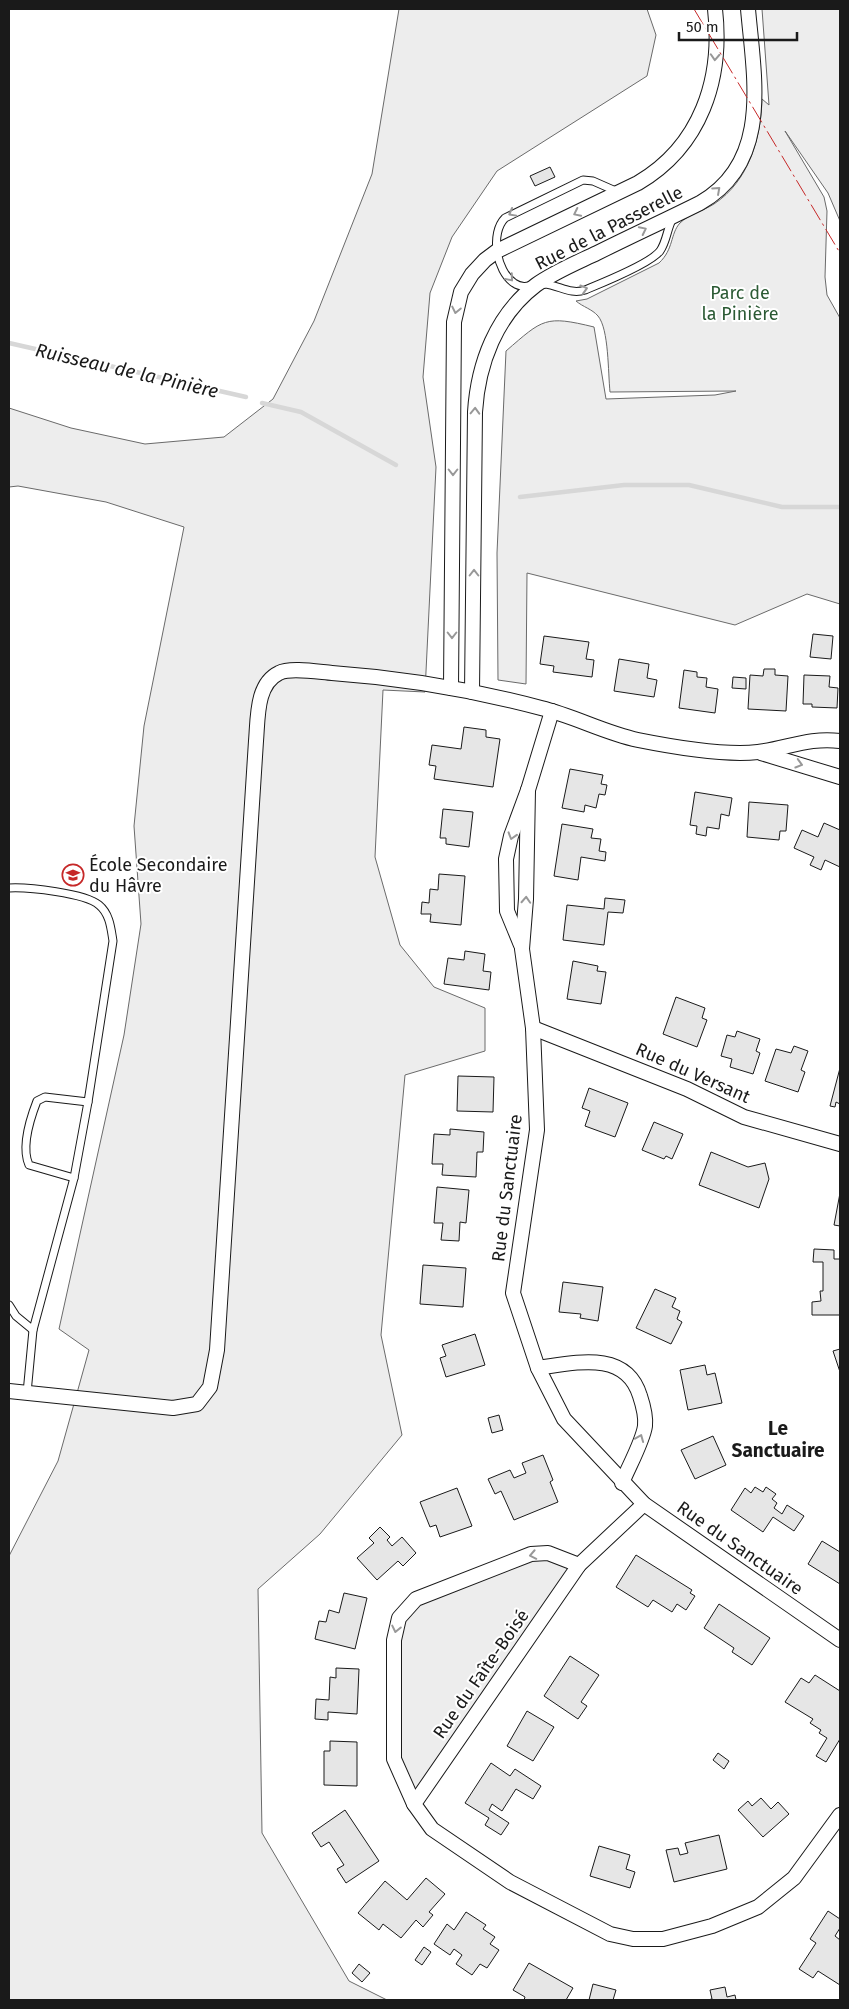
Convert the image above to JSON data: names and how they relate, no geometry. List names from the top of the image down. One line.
{"streets":{"street":["Rue de la Passerelle","Rue du Versant","Rue du Sanctuaire","Rue du Faîte-Boisé"]},"crossings":[["Rue du Versant","Rue du Sanctuaire"],["Rue du Sanctuaire","Rue du Faîte-Boisé"]],"districts":["Le Sanctuaire"],"water":["Ruisseau de la Pinière"],"parks":["Parc de la Pinière"],"places":{"school or university":["École Secondaire du Hâvre"]},"scale_bar":"50 m"}
